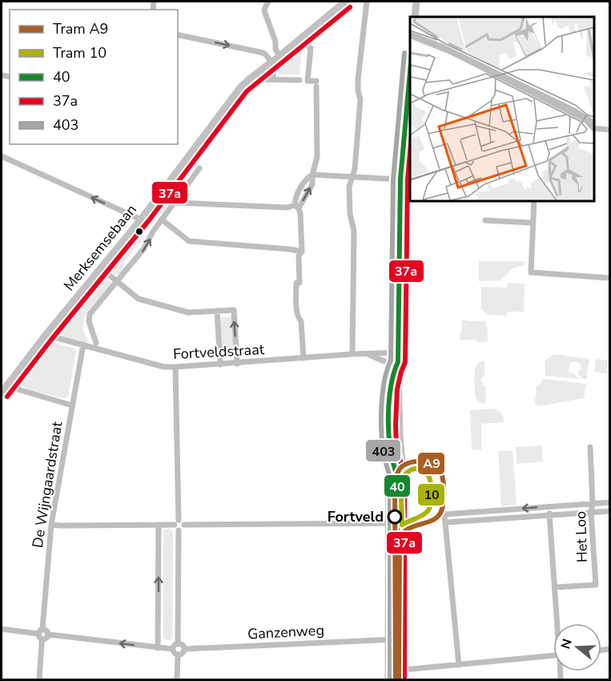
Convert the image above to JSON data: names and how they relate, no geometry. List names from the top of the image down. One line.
{"streets":{"main road":["Merksemsebaan"],"street":["Fortveldstraat","De Wijngaardstraat","Het Loo","Ganzenweg"]},"crossings":[["Merksemsebaan","Fortveldstraat"],["Fortveldstraat","De Wijngaardstraat"]],"places":["Fortveld"],"lines":["transit line 37a","transit line 403","transit line 40","tram line A9","tram line 10"],"legend":["Tram A9","Tram 10","40","37a","403"],"north":"left"}
